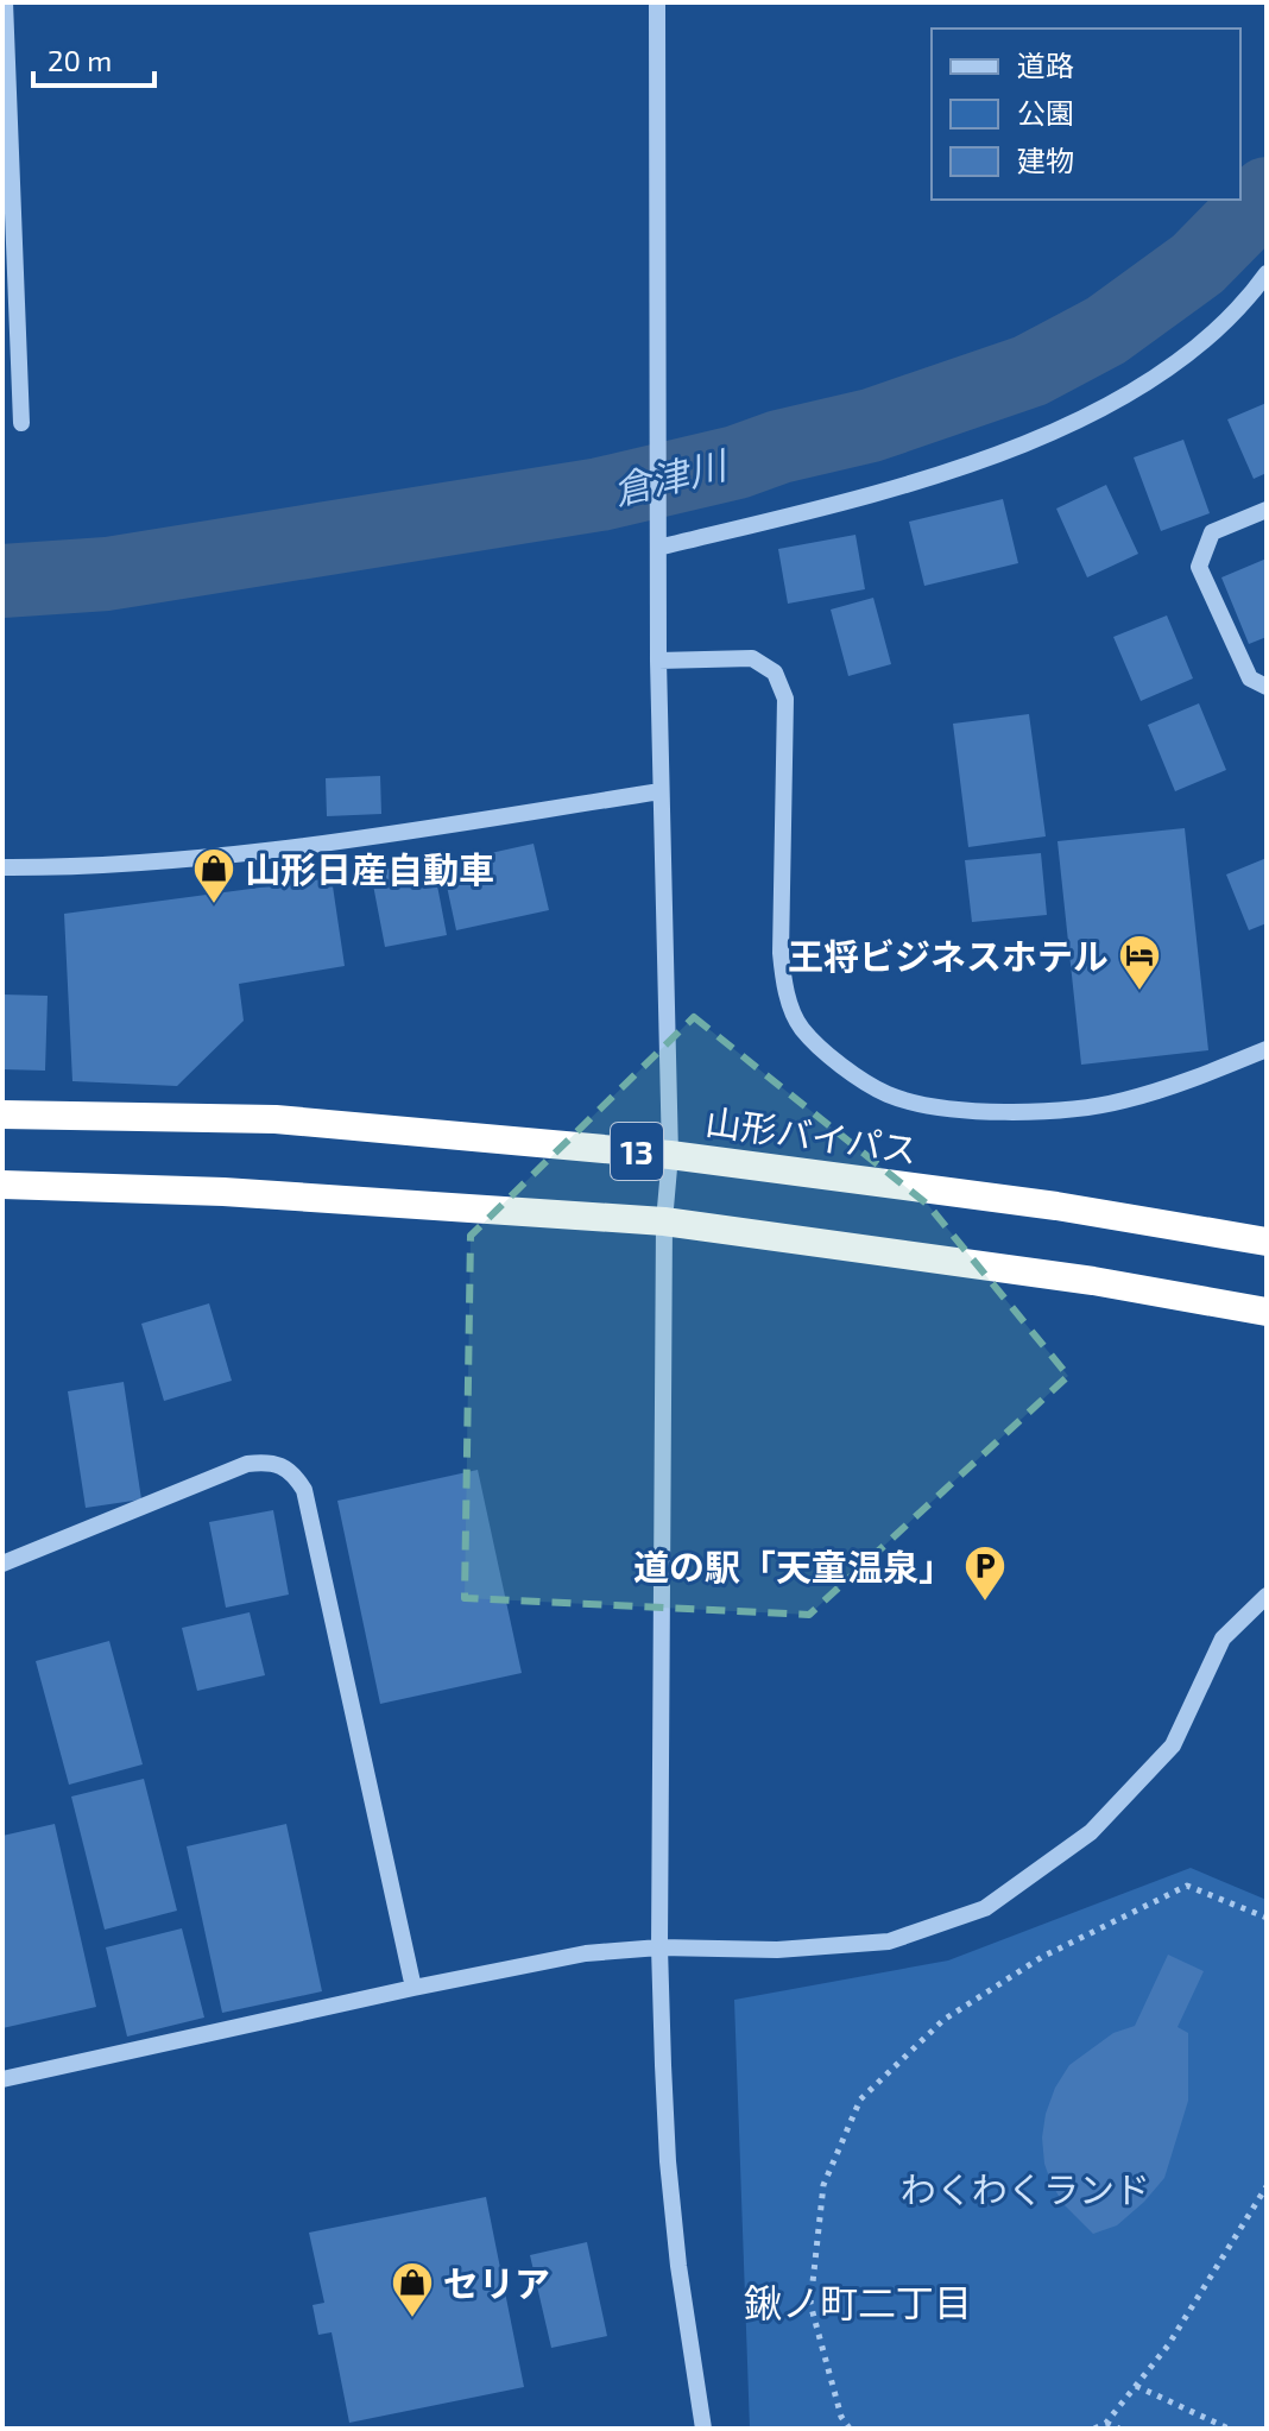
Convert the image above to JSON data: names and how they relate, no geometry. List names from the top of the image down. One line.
{"streets":{"highway":["山形バイパス","13"]},"districts":["鍬ノ町二丁目"],"water":["倉津川"],"parks":["わくわくランド"],"places":{"shop":["山形日産自動車","セリア"],"hotel":["王将ビジネスホテル"],"parking":["道の駅「天童温泉」"]},"legend":["道路","公園","建物"],"scale_bar":"20 m"}
